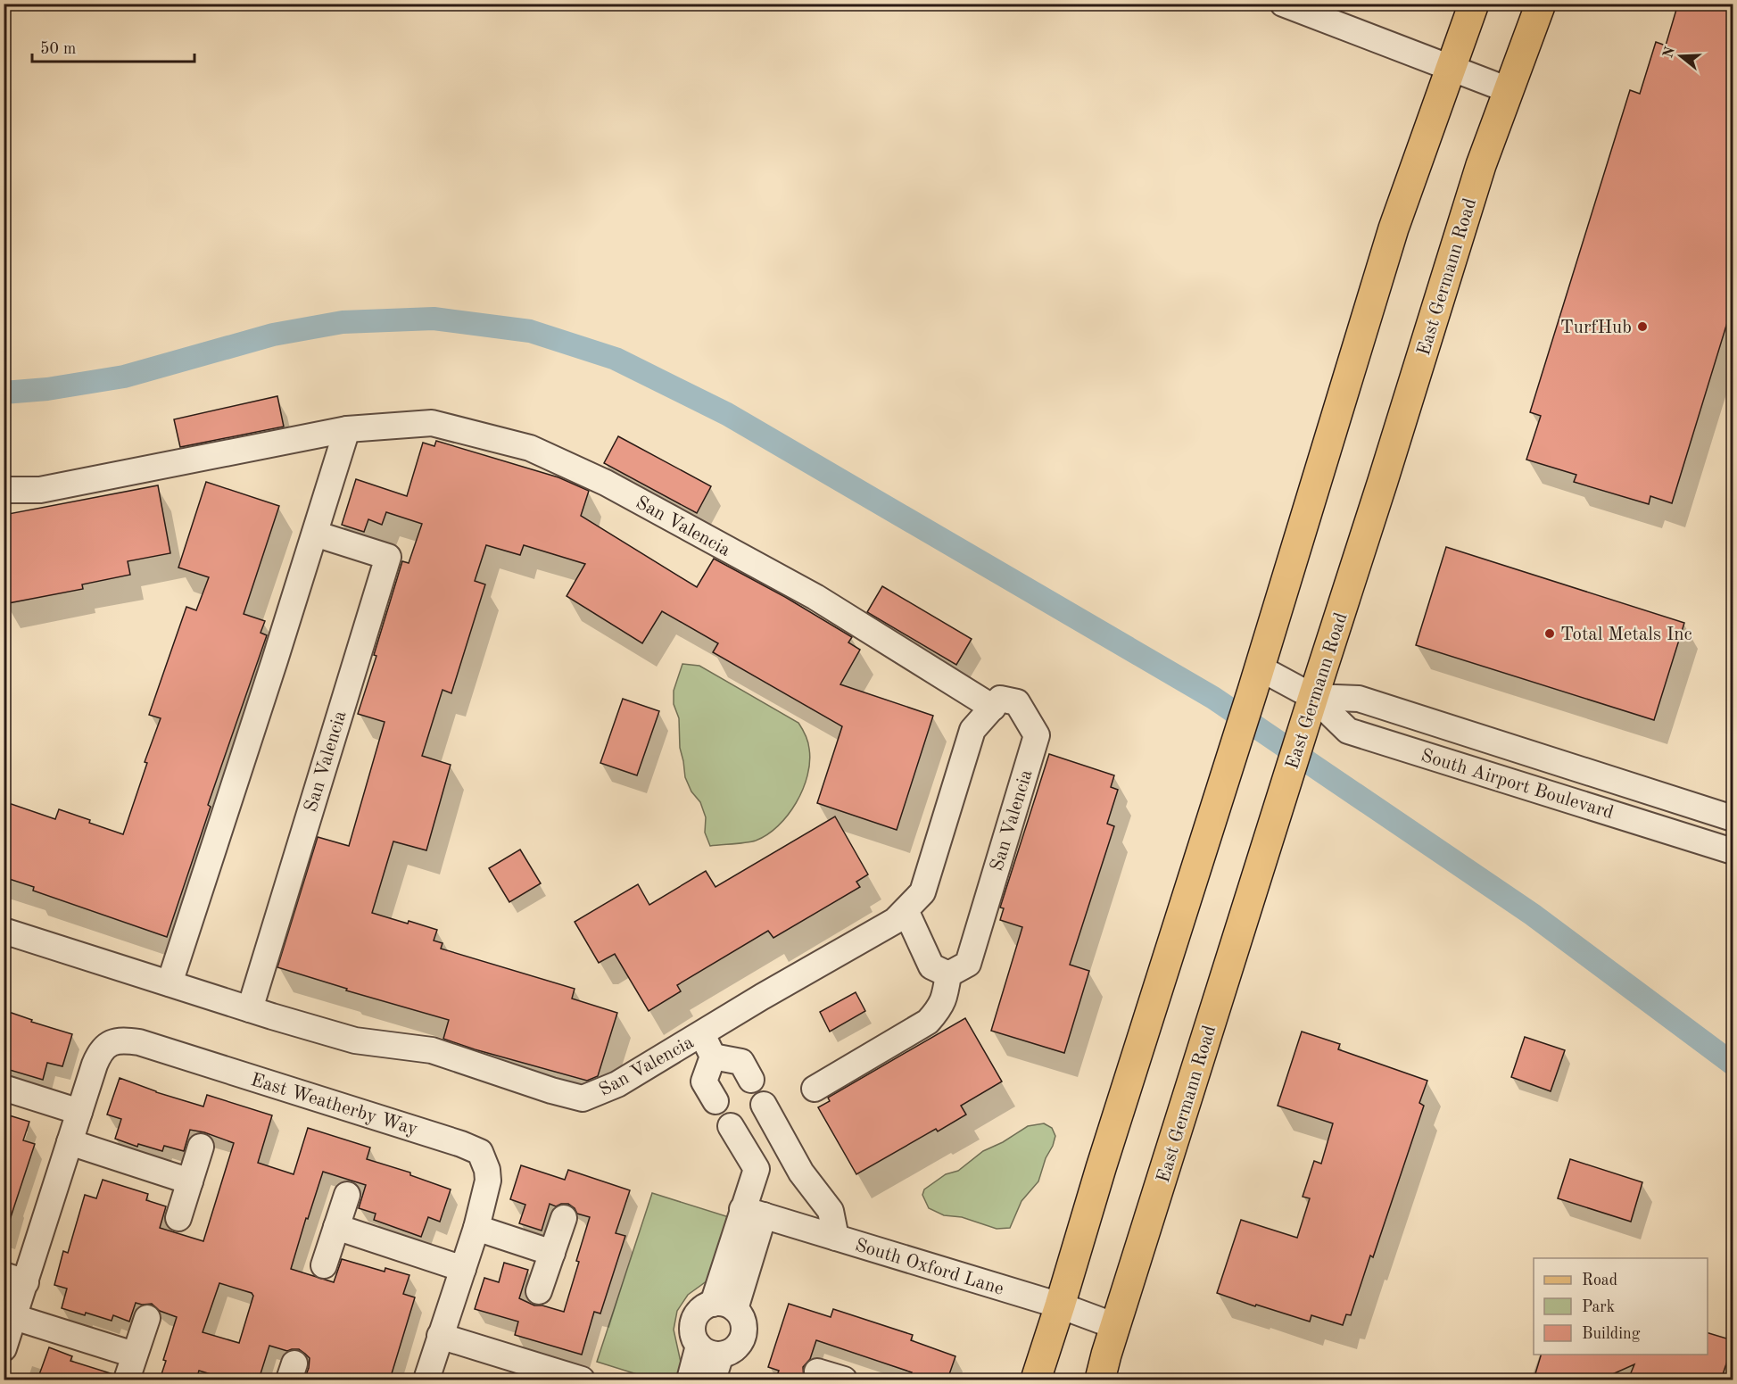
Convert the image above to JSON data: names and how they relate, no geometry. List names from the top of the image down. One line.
{"streets":{"main road":["East Germann Road"],"street":["San Valencia","South Airport Boulevard","East Weatherby Way","South Oxford Lane"]},"crossings":[["East Germann Road","South Airport Boulevard"],["East Germann Road","South Oxford Lane"]],"places":["TurfHub","Total Metals Inc"],"legend":["Road","Park","Building"],"scale_bar":"50 m","north":"left"}
